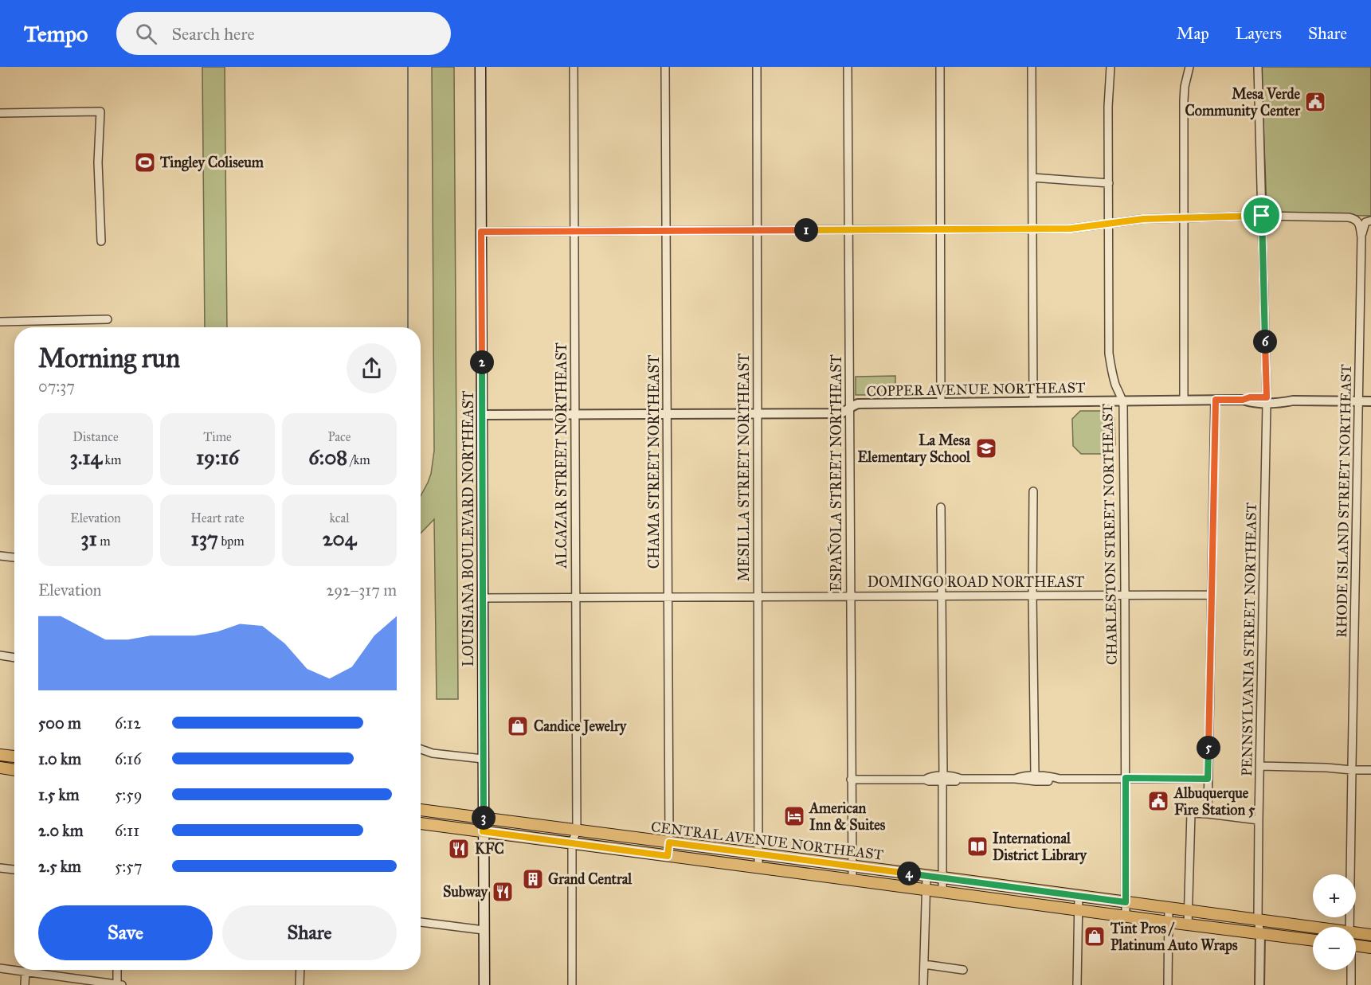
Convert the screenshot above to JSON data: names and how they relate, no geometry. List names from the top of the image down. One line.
{"streets":{"main road":["LOUISIANA BOULEVARD NORTHEAST","CENTRAL AVENUE NORTHEAST"],"street":["COPPER AVENUE NORTHEAST","ALCAZAR STREET NORTHEAST","CHAMA STREET NORTHEAST","MESILLA STREET NORTHEAST","ESPAÑOLA STREET NORTHEAST","RHODE ISLAND STREET NORTHEAST","CHARLESTON STREET NORTHEAST","DOMINGO ROAD NORTHEAST","PENNSYLVANIA STREET NORTHEAST"]},"crossings":[["COPPER AVENUE NORTHEAST","ALCAZAR STREET NORTHEAST"],["COPPER AVENUE NORTHEAST","CHAMA STREET NORTHEAST"],["COPPER AVENUE NORTHEAST","MESILLA STREET NORTHEAST"],["COPPER AVENUE NORTHEAST","ESPAÑOLA STREET NORTHEAST"],["COPPER AVENUE NORTHEAST","RHODE ISLAND STREET NORTHEAST"],["COPPER AVENUE NORTHEAST","LOUISIANA BOULEVARD NORTHEAST"],["COPPER AVENUE NORTHEAST","CHARLESTON STREET NORTHEAST"],["COPPER AVENUE NORTHEAST","PENNSYLVANIA STREET NORTHEAST"],["ALCAZAR STREET NORTHEAST","DOMINGO ROAD NORTHEAST"],["ALCAZAR STREET NORTHEAST","CENTRAL AVENUE NORTHEAST"],["CHAMA STREET NORTHEAST","DOMINGO ROAD NORTHEAST"],["CHAMA STREET NORTHEAST","CENTRAL AVENUE NORTHEAST"],["MESILLA STREET NORTHEAST","DOMINGO ROAD NORTHEAST"],["MESILLA STREET NORTHEAST","CENTRAL AVENUE NORTHEAST"],["ESPAÑOLA STREET NORTHEAST","DOMINGO ROAD NORTHEAST"],["ESPAÑOLA STREET NORTHEAST","CENTRAL AVENUE NORTHEAST"],["RHODE ISLAND STREET NORTHEAST","PENNSYLVANIA STREET NORTHEAST"],["LOUISIANA BOULEVARD NORTHEAST","DOMINGO ROAD NORTHEAST"],["LOUISIANA BOULEVARD NORTHEAST","CENTRAL AVENUE NORTHEAST"],["CHARLESTON STREET NORTHEAST","DOMINGO ROAD NORTHEAST"],["CHARLESTON STREET NORTHEAST","CENTRAL AVENUE NORTHEAST"],["PENNSYLVANIA STREET NORTHEAST","CENTRAL AVENUE NORTHEAST"]],"places":{"public building":["Mesa Verde Community Center","Albuquerque Fire Station 5"],"sports":["Tingley Coliseum"],"school or university":["La Mesa Elementary School"],"shop":["Candice Jewelry","Tint Pros / Platinum Auto Wraps"],"hotel":["American Inn & Suites"],"library":["International District Library"],"restaurant":["KFC","Subway"],"building":["Grand Central"]},"page":{"header":"Tempo","search":"Search here","nav":["Map","Layers","Share"],"pins":["1","6","2","5","3","4"],"heading":["Morning run","07:37"],"stats":[["Distance","3.14 km"],["Time","19:16"],["Pace","6:08 /km"],["Elevation","31 m"],["Heart rate","137 bpm"],["kcal","204"]],"chart":["Elevation","292–317 m"],"list":[{"name":"500 m","note":"6:12"},{"name":"1.0 km","note":"6:16"},{"name":"1.5 km","note":"5:59"},{"name":"2.0 km","note":"6:11"},{"name":"2.5 km","note":"5:57"}],"map_buttons":["+","−"],"buttons":["Save","Share"]}}
